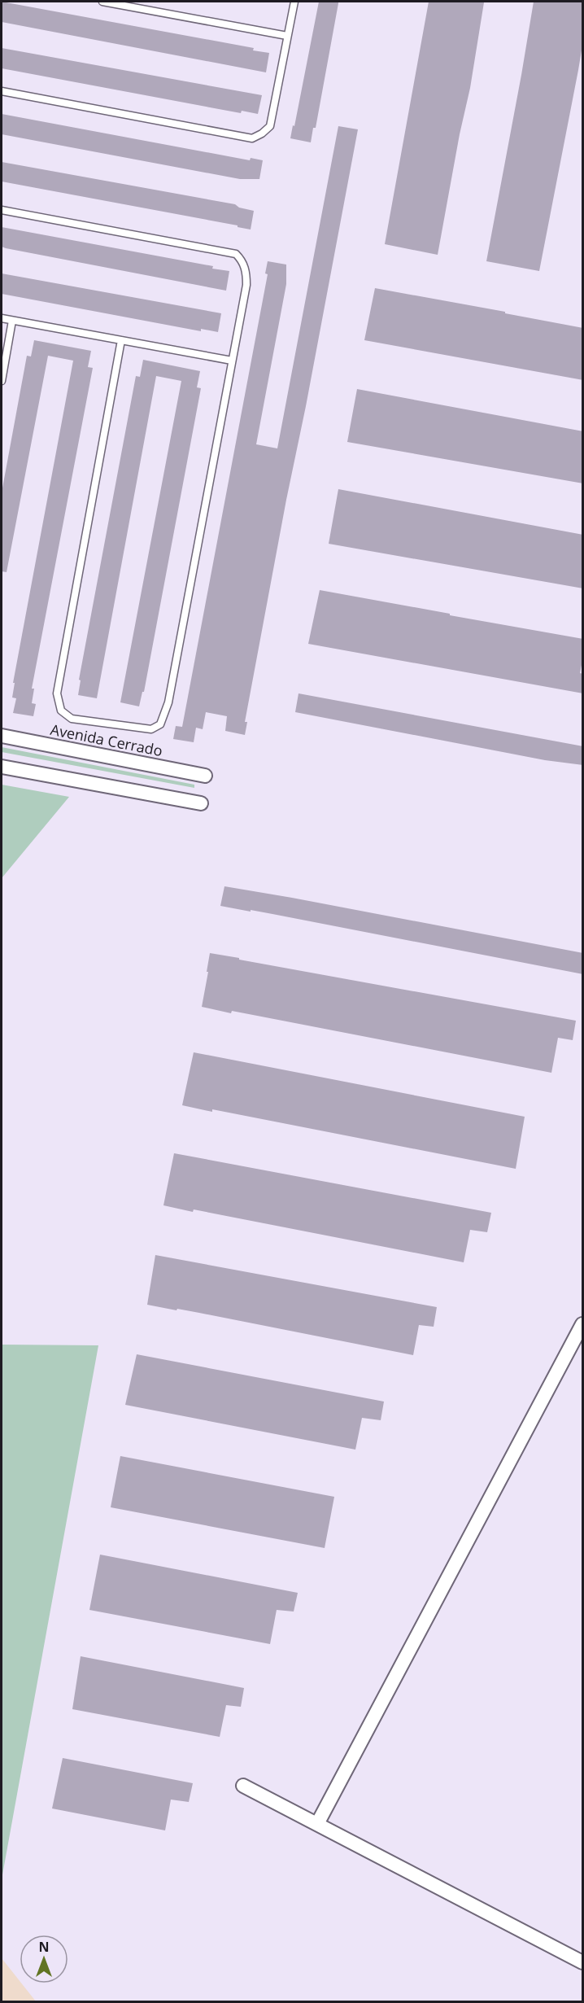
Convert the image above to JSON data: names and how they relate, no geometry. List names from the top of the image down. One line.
{"streets":{"street":["Avenida Cerrado"]},"north":"top"}
